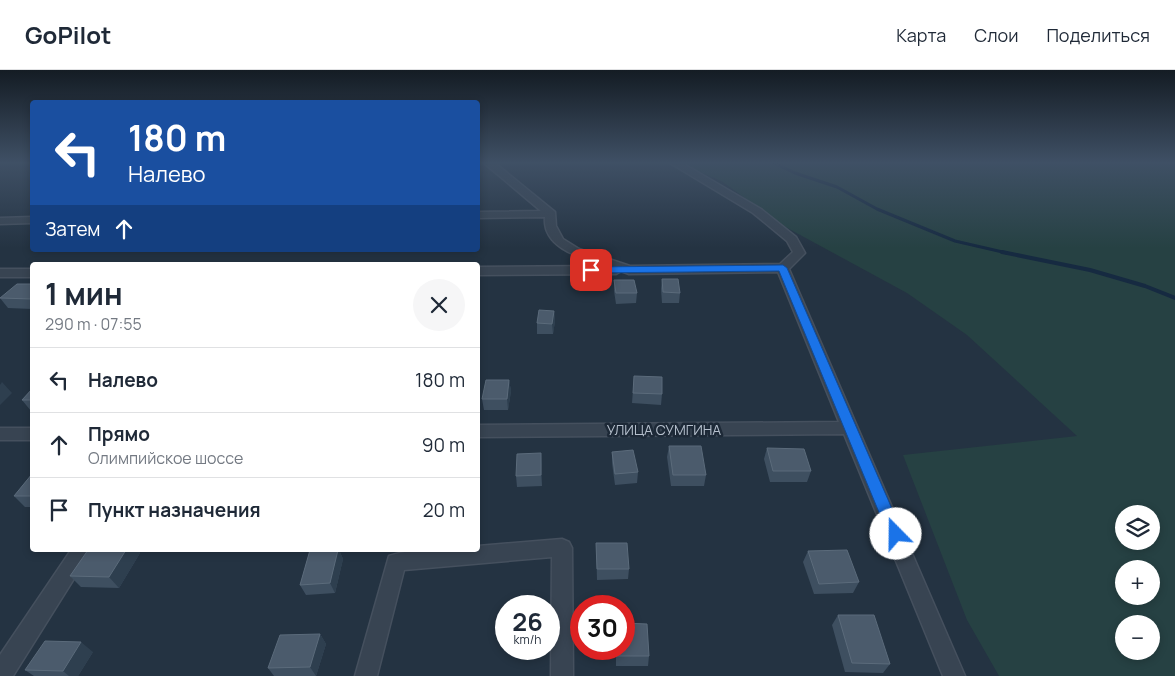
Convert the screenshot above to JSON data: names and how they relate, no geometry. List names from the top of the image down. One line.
{"streets":{"street":["УЛИЦА СУМГИНА"]},"page":{"header":"GoPilot","nav":["Карта","Слои","Поделиться"],"turn":["180 m","Налево"],"then":"Затем","heading":["1 мин","290 m · 07:55"],"list":[{"name":"Налево","value":"180 m"},{"name":"Прямо","note":"Олимпийское шоссе","value":"90 m"},{"name":"Пункт назначения","value":"20 m"}],"map_buttons":["+","−"],"speed":"26 km/h","limit":"30"}}
